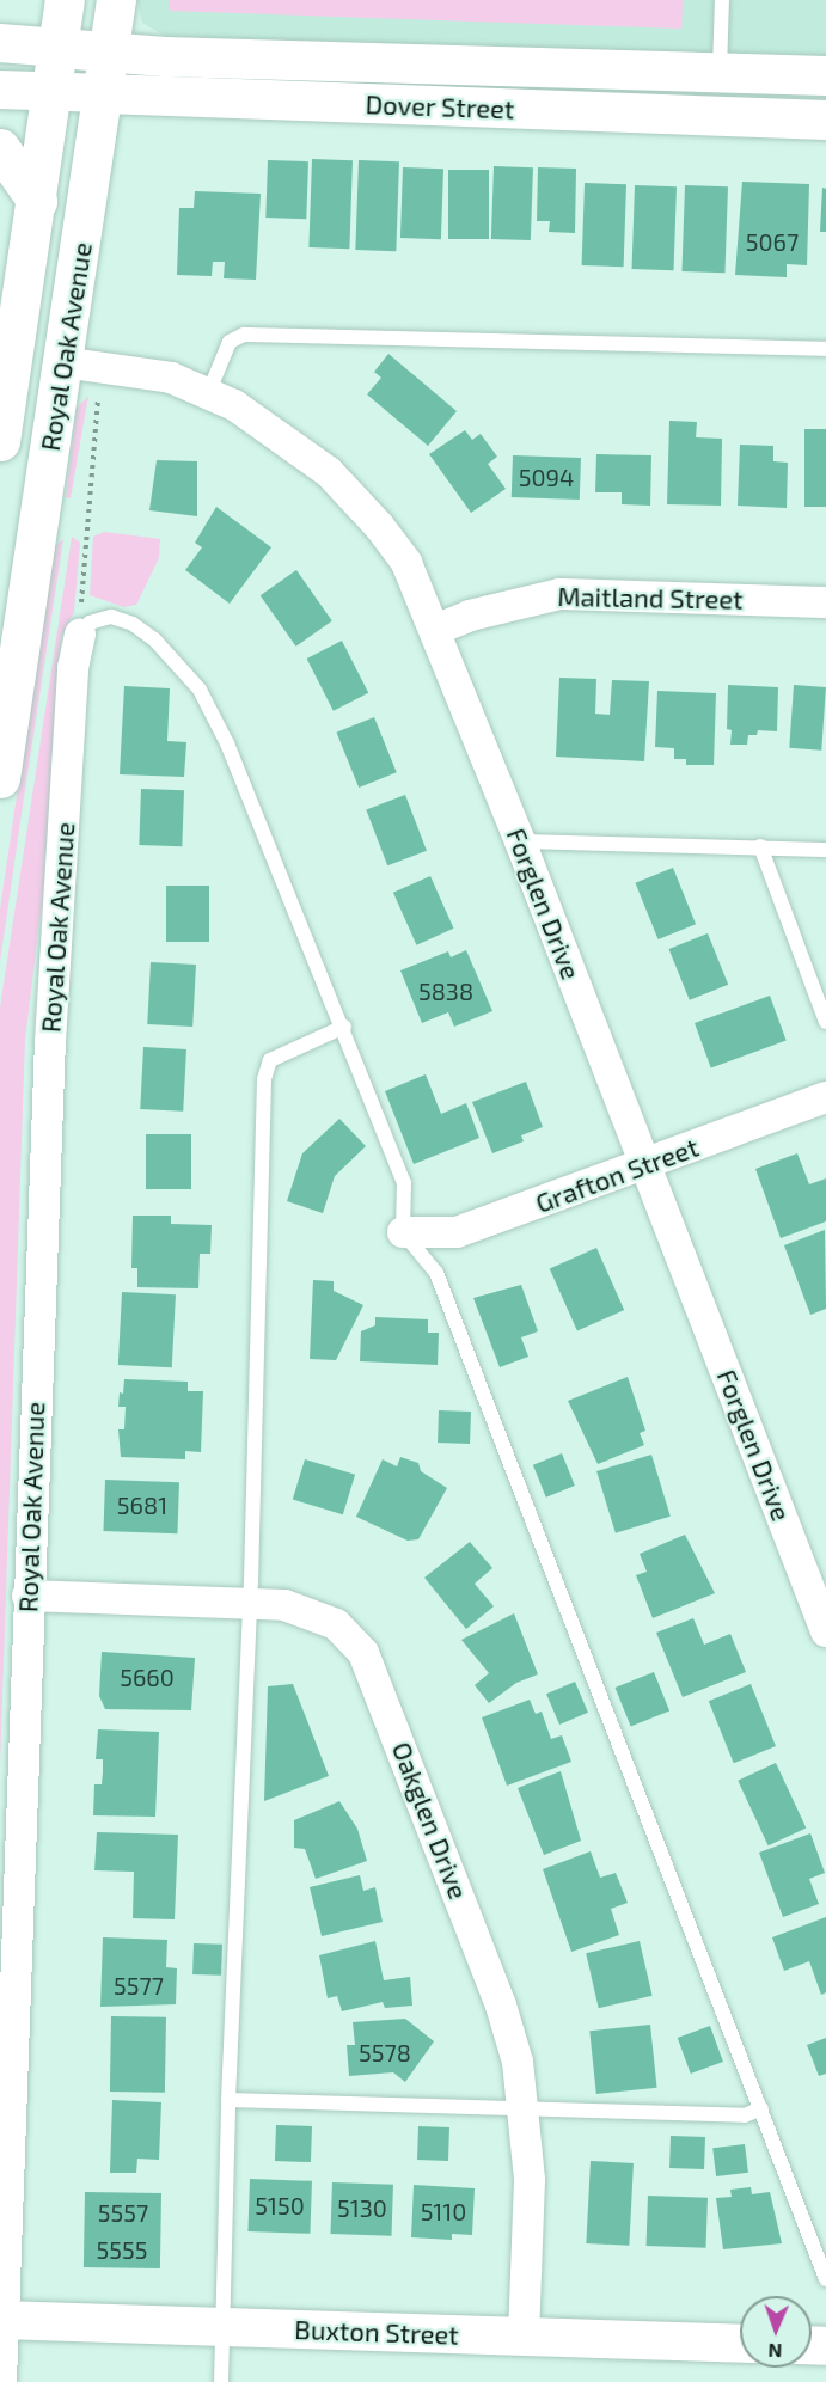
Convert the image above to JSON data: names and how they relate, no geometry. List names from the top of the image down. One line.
{"streets":{"main road":["Dover Street","Royal Oak Avenue"],"street":["Maitland Street","Forglen Drive","Grafton Street","Oakglen Drive","Buxton Street"]},"crossings":[["Dover Street","Royal Oak Avenue"],["Royal Oak Avenue","Forglen Drive"],["Royal Oak Avenue","Oakglen Drive"],["Royal Oak Avenue","Buxton Street"],["Maitland Street","Forglen Drive"],["Forglen Drive","Grafton Street"],["Oakglen Drive","Buxton Street"]],"house_numbers":["5067","5094","5838","5681","5660","5577","5578","5150","5130","5110","5557","5555"],"north":"bottom"}
